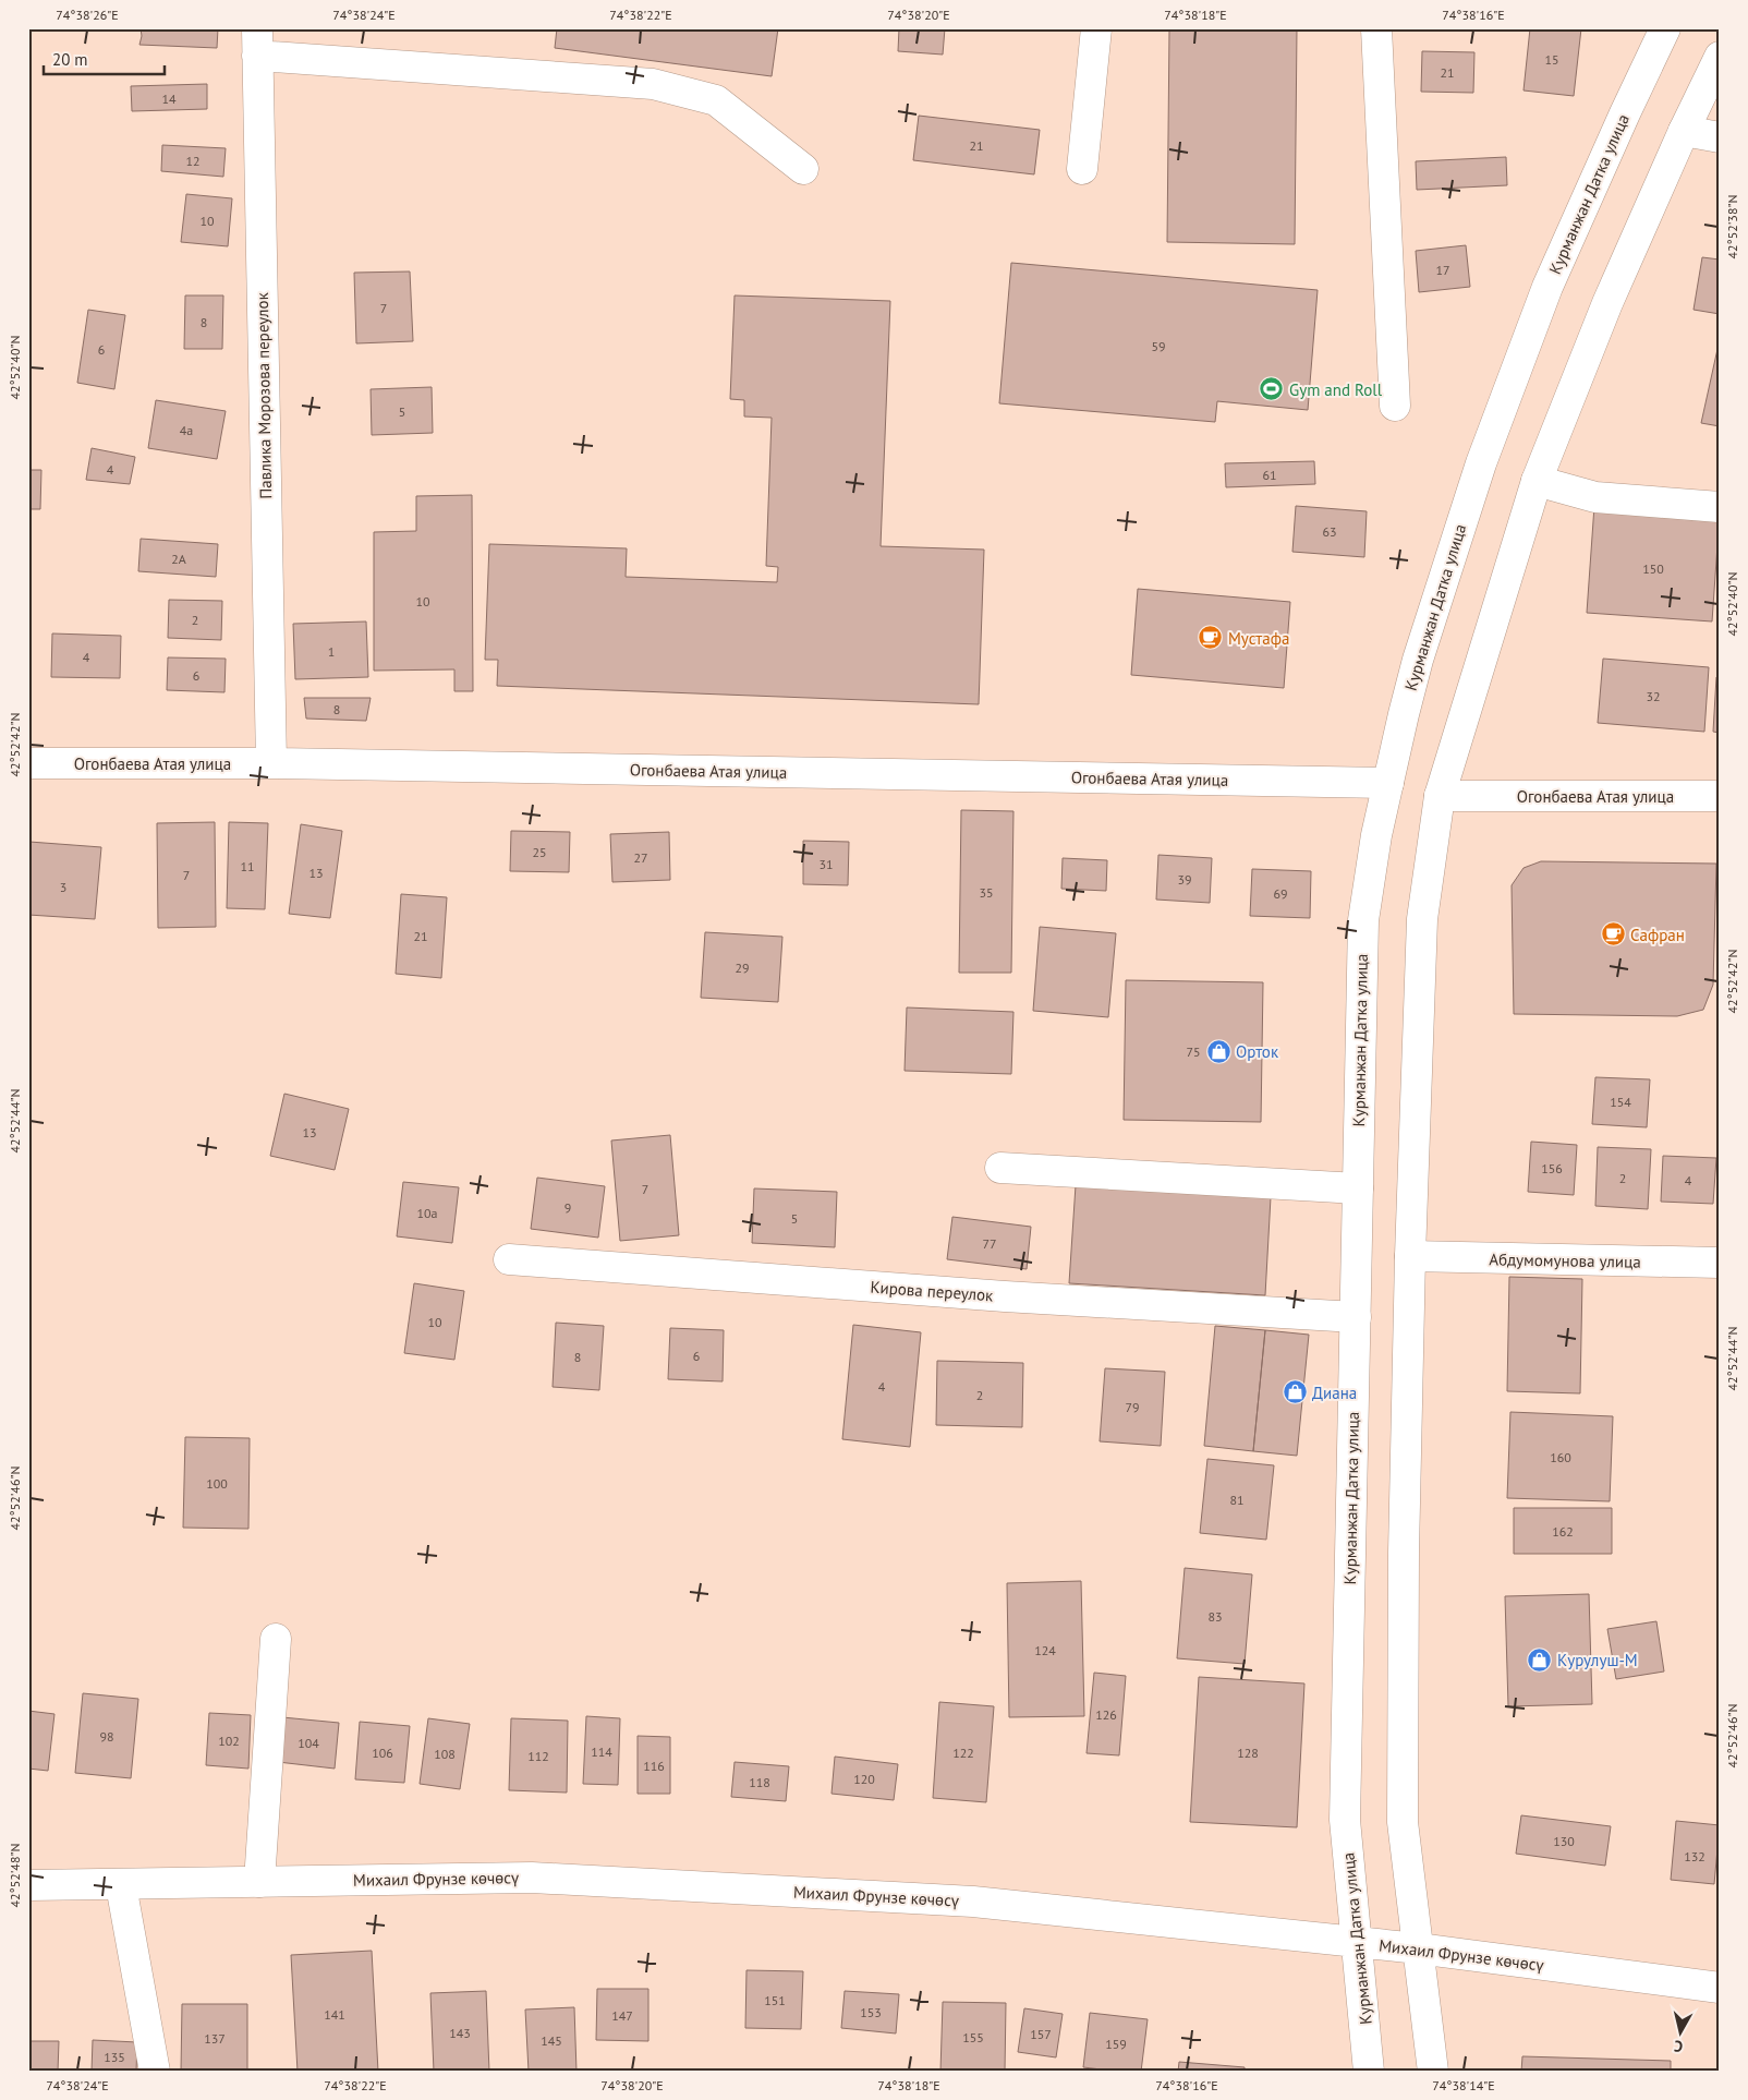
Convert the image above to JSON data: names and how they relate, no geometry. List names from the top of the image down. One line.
{"streets":{"main road":["Курманжан Датка улица","Павлика Морозова переулок","Огонбаева Атая улица","Абдумомунова улица","Кирова переулок","Михаил Фрунзе көчөсү"]},"crossings":[["Курманжан Датка улица","Огонбаева Атая улица"],["Курманжан Датка улица","Кирова переулок"],["Курманжан Датка улица","Михаил Фрунзе көчөсү"],["Павлика Морозова переулок","Огонбаева Атая улица"]],"places":{"sports":["Gym and Roll"],"cafe":["Мустафа","Сафран"],"shop":["Орток","Диана","Курулуш-М"]},"house_numbers":["15","21","14","21","12","10","17","7","8","59","6","5","4а","4","61","63","2А","150","10","2","1","4","6","32","8","25","27","31","11","13","7","39","3","35","69","21","29","75","154","13","156","2","4","7","9","10a","5","77","10","6","8","4","2","79","160","100","81","162","83","124","126","98","102","104","114","106","122","128","108","112","116","120","118","130","132","151","153","141","147","143","157","155","137","145","159","135"],"scale_bar":"20 m","north":"bottom","coordinates":["74°38'26\"E","74°38'24\"E","74°38'22\"E","74°38'20\"E","74°38'18\"E","74°38'16\"E","42°52'38\"N","42°52'40\"N","42°52'42\"N","42°52'44\"N","42°52'46\"N","42°52'48\"N","74°38'14\"E"]}
